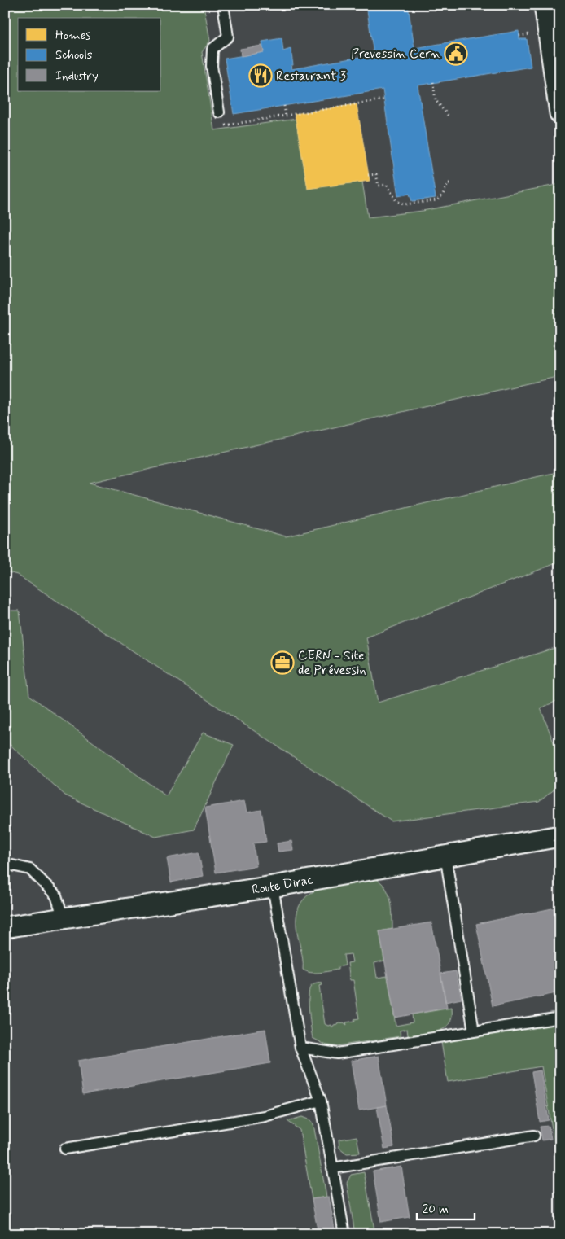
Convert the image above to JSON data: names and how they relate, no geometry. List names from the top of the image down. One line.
{"streets":{"street":["Route Dirac"]},"places":{"public building":["Prevessin Cern"],"restaurant":["Restaurant 3"],"office":["CERN - Site de Prévessin"]},"legend":["Homes","Schools","Industry"],"scale_bar":"20 m"}
